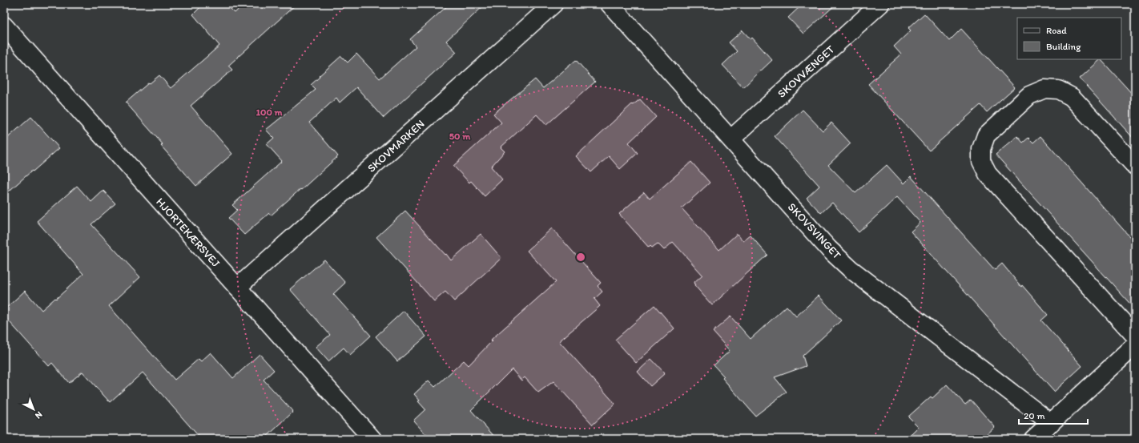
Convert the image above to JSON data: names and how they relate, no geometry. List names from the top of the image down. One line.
{"streets":{"street":["SKOVVÆNGET","SKOVMARKEN","SKOVSVINGET","HJORTEKÆRSVEJ"]},"crossings":[["SKOVVÆNGET","SKOVSVINGET"],["SKOVMARKEN","HJORTEKÆRSVEJ"]],"legend":["Road","Building"],"scale_bar":"20 m","north":"bottom right","rings":["100 m","50 m"]}
